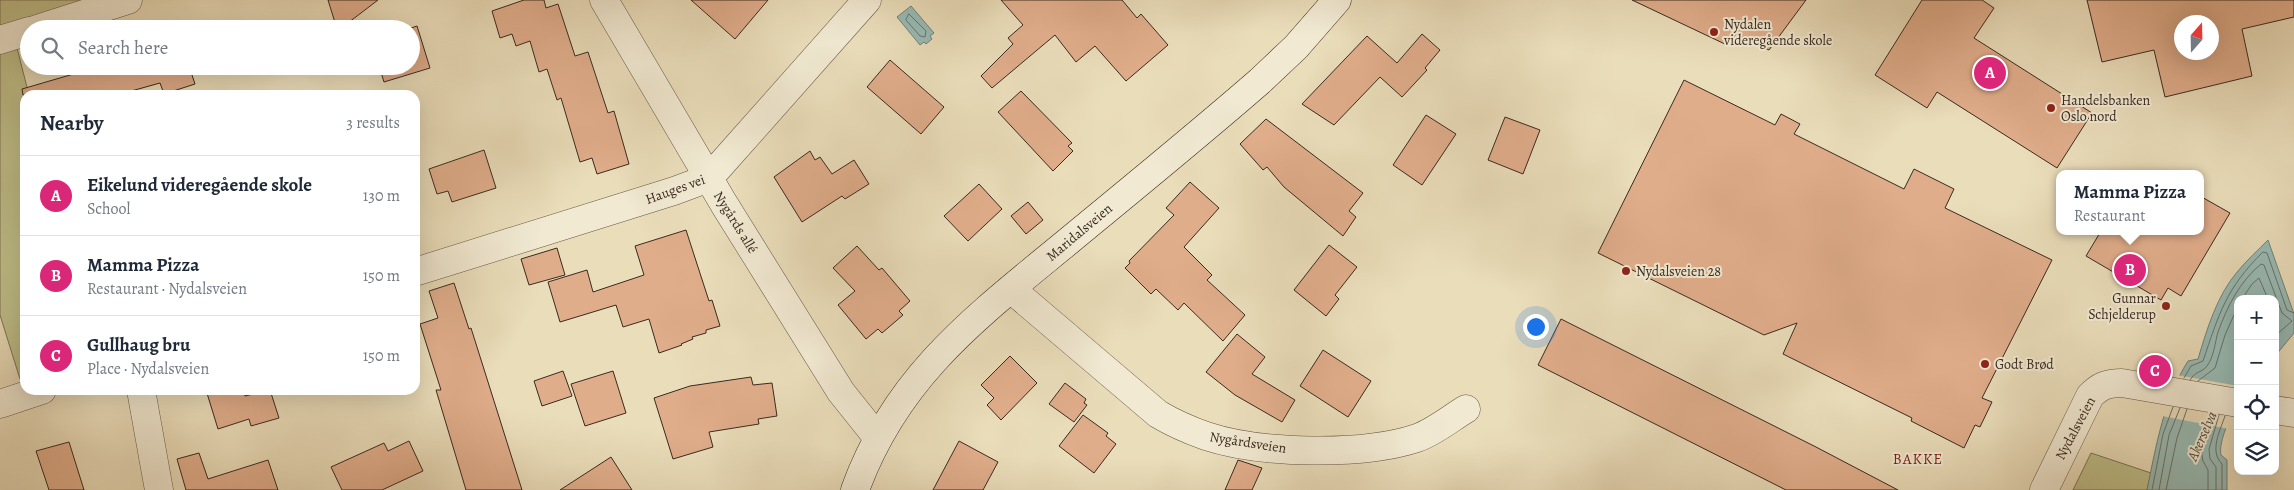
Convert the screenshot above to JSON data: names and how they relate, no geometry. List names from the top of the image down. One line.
{"streets":{"street":["Hauges vei","Nygårds allé","Maridalsveien","Nydalsveien","Nygårdsveien"]},"crossings":[["Hauges vei","Nygårds allé"],["Nygårds allé","Maridalsveien"],["Maridalsveien","Nygårdsveien"]],"districts":["BAKKE"],"water":["Akerselva"],"places":["Nydalen videregående skole","Handelsbanken Oslo nord","Nydalsveien 28","Gunnar Schjelderup","Godt Brød"],"north":"top","page":{"search":"Search here","pins":["A","B","C"],"heading":["Nearby","3 results"],"list":[{"mark":"A","name":"Eikelund videregående skole","note":"School","value":"130 m"},{"mark":"B","name":"Mamma Pizza","note":"Restaurant · Nydalsveien","value":"150 m"},{"mark":"C","name":"Gullhaug bru","note":"Place · Nydalsveien","value":"150 m"}],"popup":["Mamma Pizza","Restaurant"],"map_buttons":["+","−"]}}
